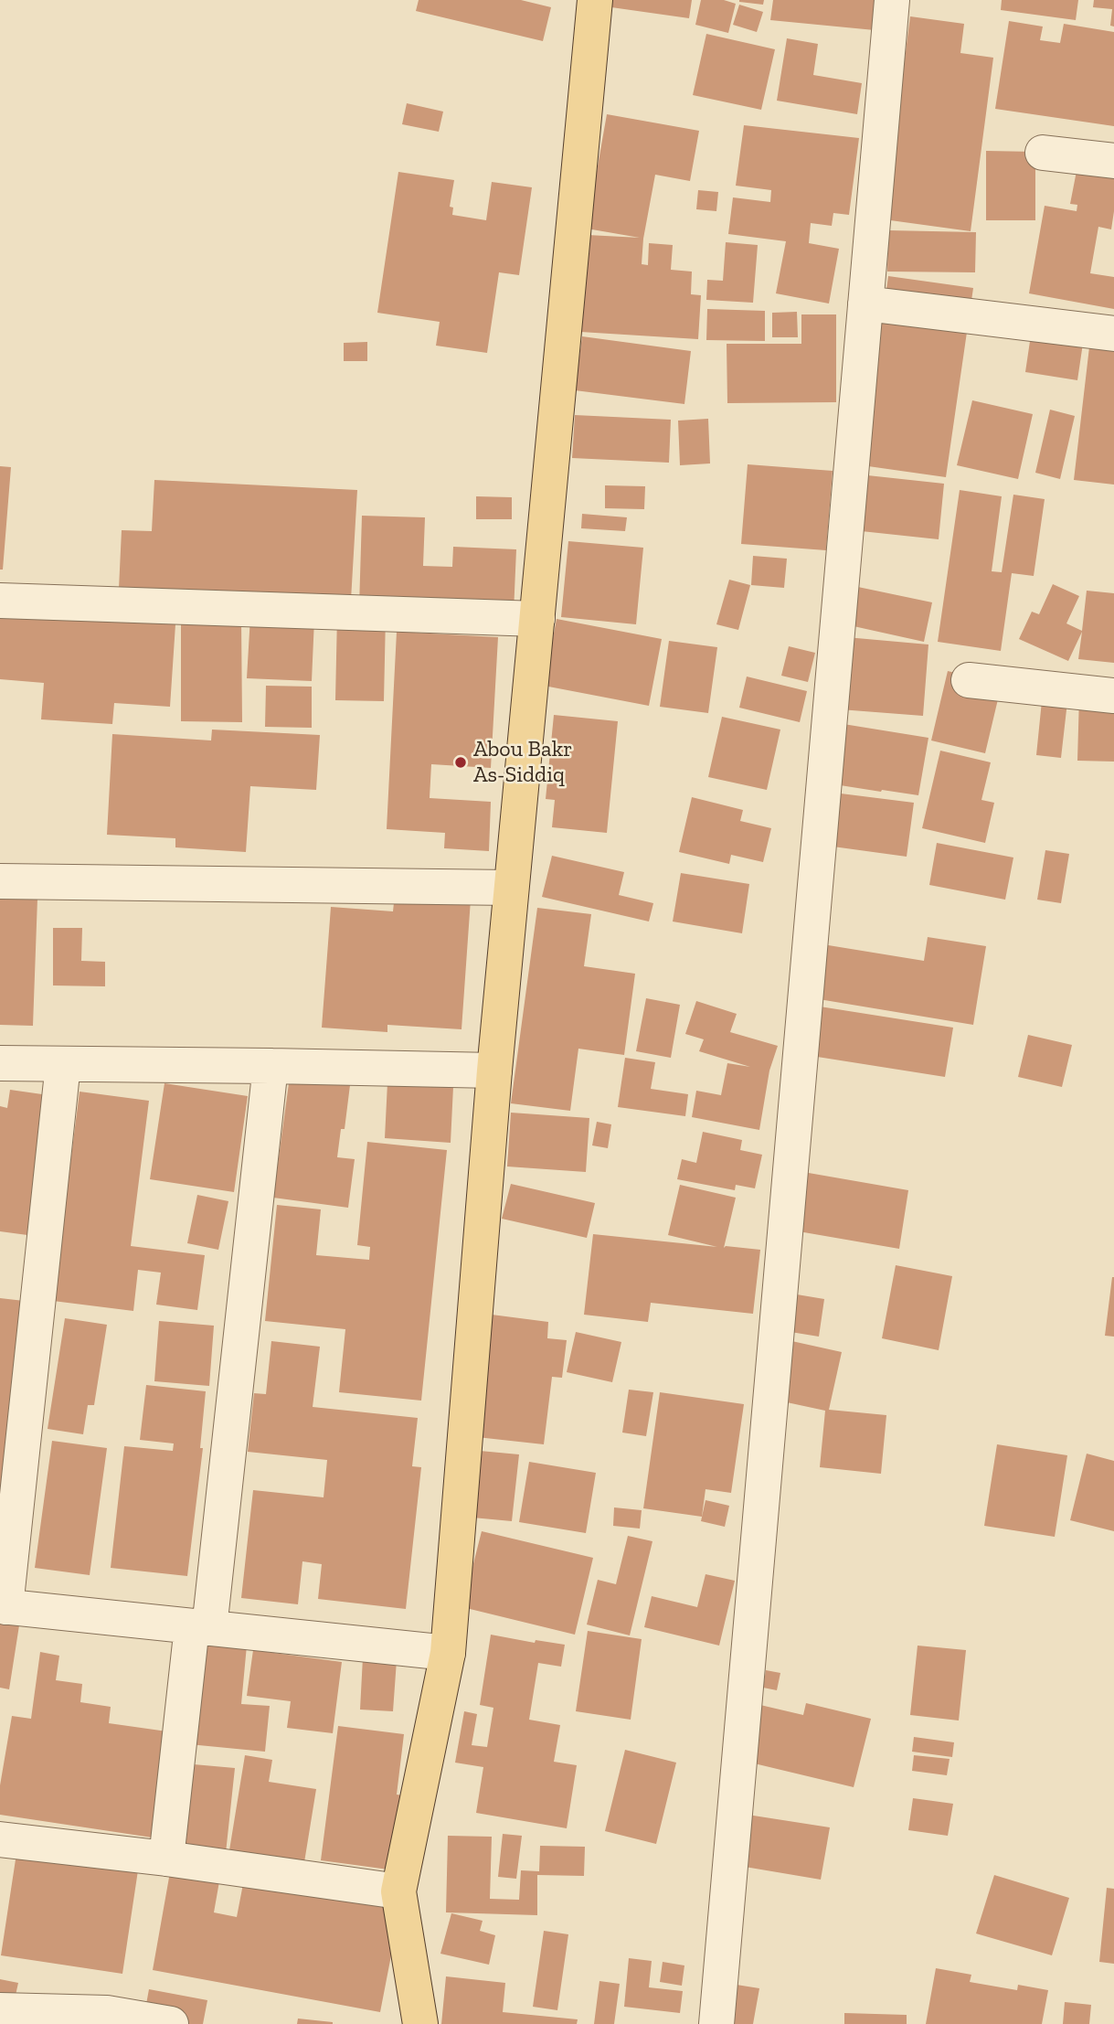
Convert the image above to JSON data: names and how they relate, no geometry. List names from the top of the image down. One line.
{"places":["Abou Bakr As-Siddiq"]}
